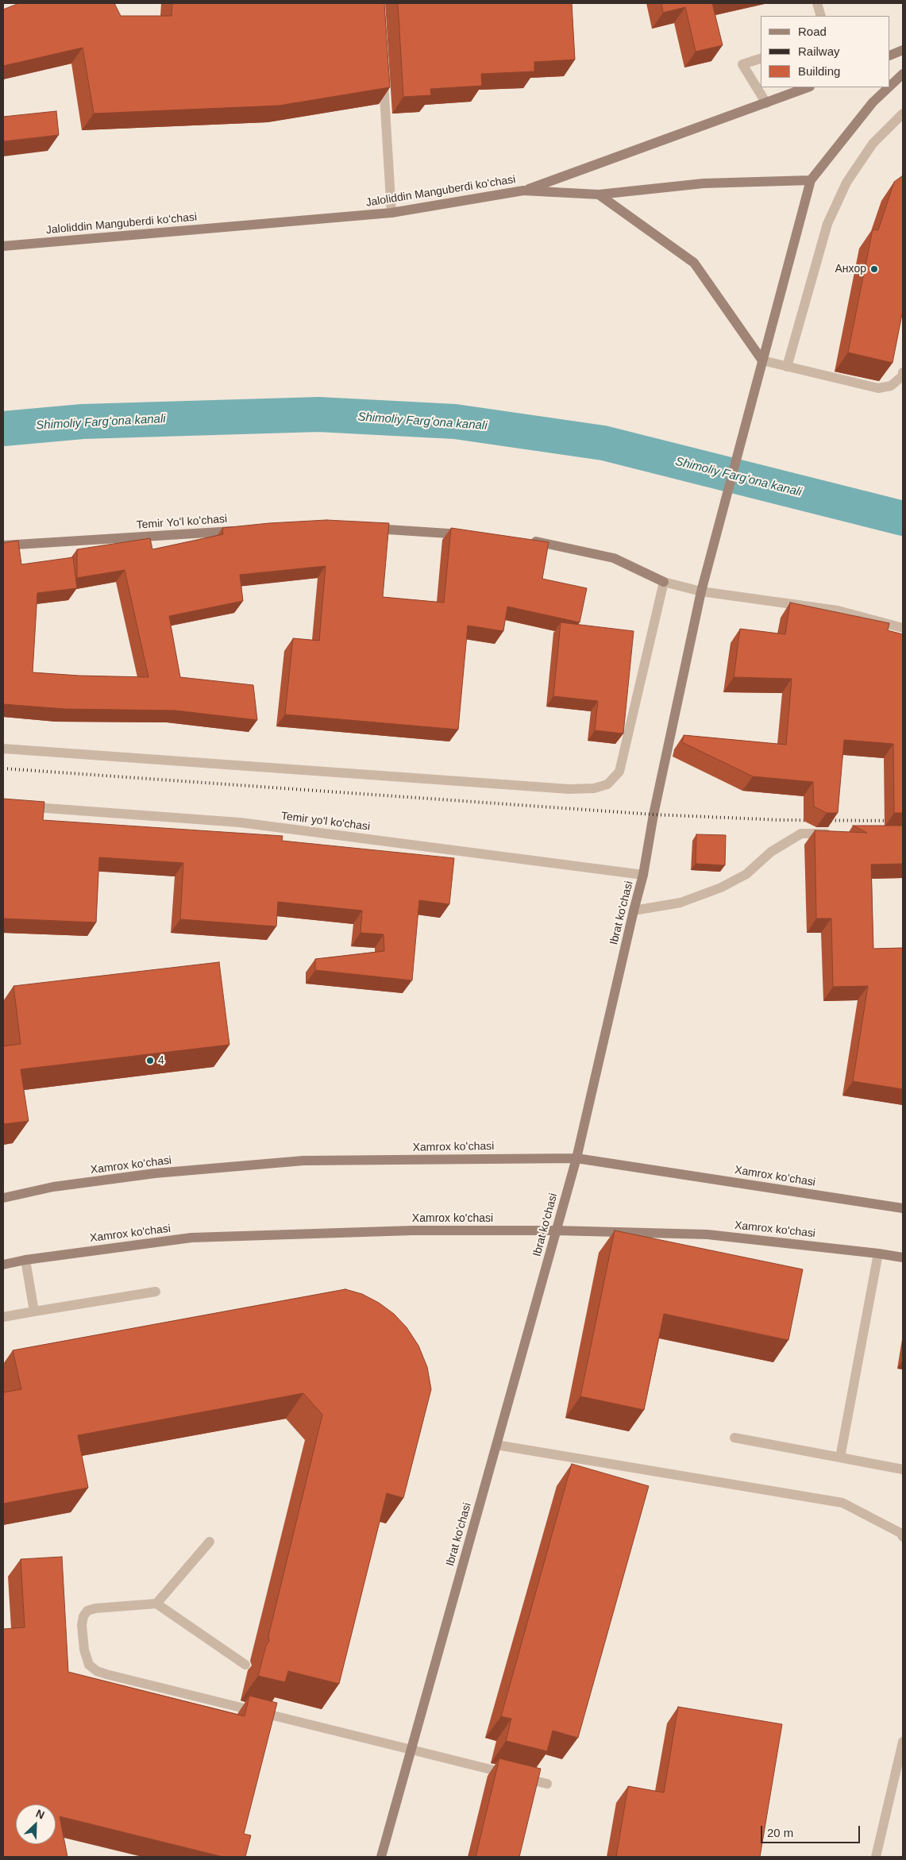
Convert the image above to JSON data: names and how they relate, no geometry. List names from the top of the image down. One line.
{"streets":{"main road":["Jaloliddin Manguberdi koʻchasi","Temir Yoʻl koʻchasi","Ibrat ko'chasi","Xamrox koʻchasi","Xamrox ko'chasi"],"street":["Temir yo'l ko'chasi"]},"crossings":[["Jaloliddin Manguberdi koʻchasi","Ibrat ko'chasi"],["Temir yo'l ko'chasi","Ibrat ko'chasi"],["Ibrat ko'chasi","Xamrox koʻchasi"],["Ibrat ko'chasi","Xamrox ko'chasi"]],"water":["Shimoliy Fargʻona kanali"],"places":["Анхор","4"],"legend":["Road","Railway","Building"],"scale_bar":"20 m","north":"top right"}
